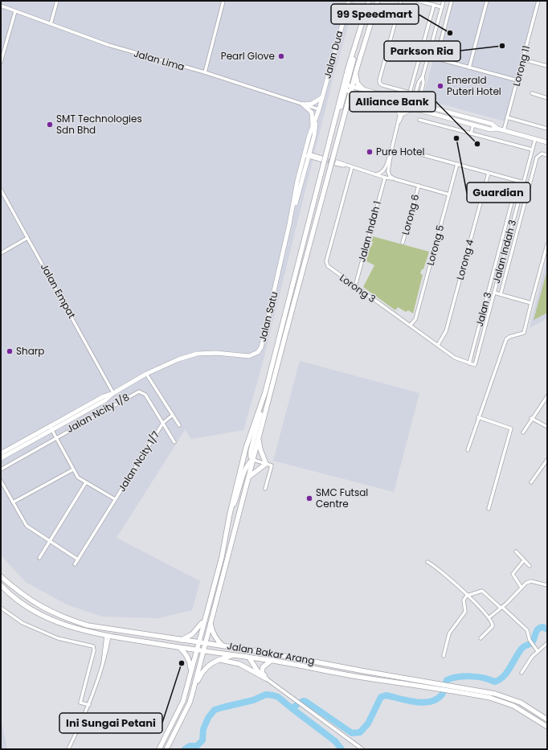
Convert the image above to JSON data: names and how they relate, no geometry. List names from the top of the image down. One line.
{"streets":{"main road":["Jalan Dua","Jalan Satu","Jalan Bakar Arang"],"street":["Jalan Lima","Lorong 11","Lorong 6","Jalan Indah 1","Lorong 5","Jalan Indah 3","Lorong 4","Lorong 3","Jalan Empat","Jalan 3","Jalan Ncity 1/8","Jalan Ncity 1/7"]},"crossings":[["Jalan Dua","Jalan Lima"],["Jalan Dua","Jalan Satu"],["Jalan Lima","Jalan Satu"],["Jalan Indah 1","Lorong 3"],["Lorong 5","Lorong 3"],["Jalan Indah 3","Lorong 3"],["Lorong 4","Lorong 3"],["Lorong 3","Jalan 3"],["Jalan Empat","Jalan Satu"],["Jalan Ncity 1/8","Jalan Ncity 1/7"]],"places":["99 Speedmart","Parkson Ria","Pearl Glove","Emerald Puteri Hotel","SMT Technologies Sdn Bhd","Guardian","Alliance Bank","Pure Hotel","Sharp","SMC Futsal Centre","Ini Sungai Petani"]}
